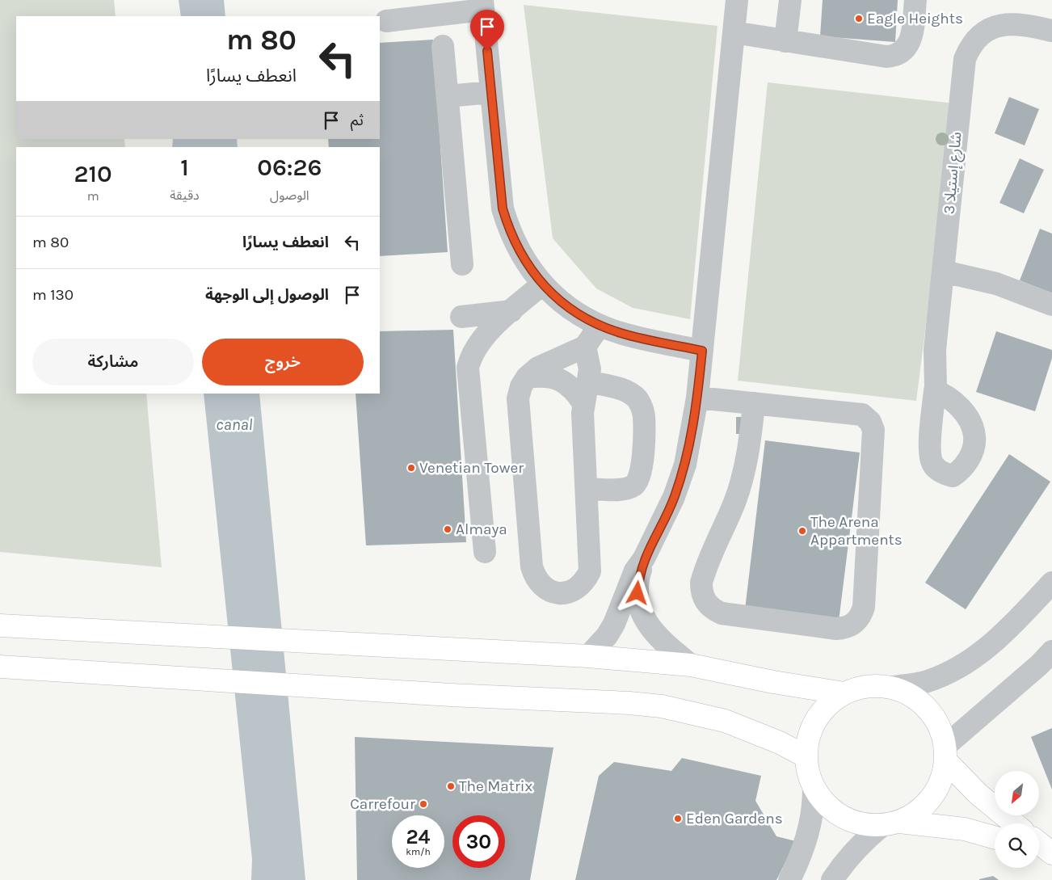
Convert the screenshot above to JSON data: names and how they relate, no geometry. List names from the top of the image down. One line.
{"streets":{"street":["شارع إستيلا 3"]},"water":["canal"],"places":["Eagle Heights","Venetian Tower","Almaya","The Arena Appartments","The Matrix","Carrefour","Eden Gardens"],"north":"bottom left","page":{"turn":["80 m","انعطف يسارًا"],"then":"ثم","eta":["06:26","الوصول","1","دقيقة","210","m"],"list":[{"name":"انعطف يسارًا","value":"80 m"},{"name":"الوصول إلى الوجهة","value":"130 m"}],"buttons":["خروج","مشاركة"],"speed":"24 km/h","limit":"30"}}
